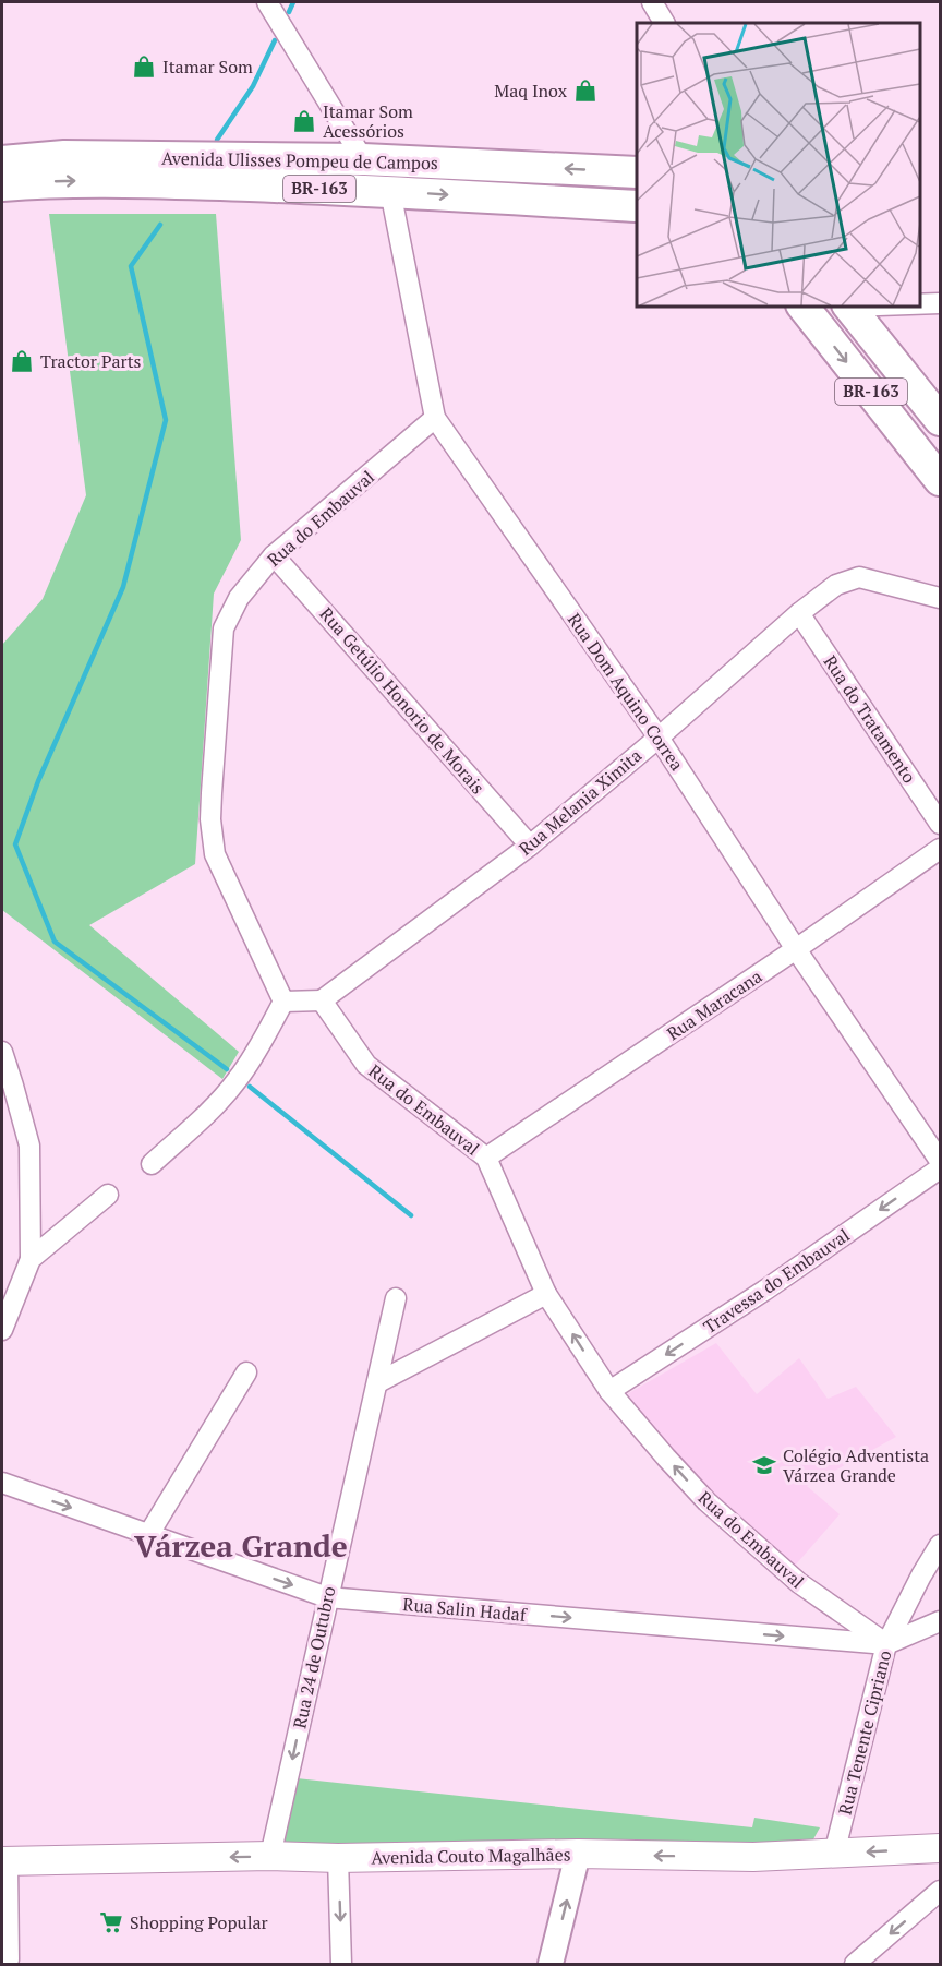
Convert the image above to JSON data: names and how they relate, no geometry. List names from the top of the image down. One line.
{"streets":{"main road":["Avenida Ulisses Pompeu de Campos","BR-163","Avenida Couto Magalhães"],"street":["Rua do Embauval","Rua Dom Aquino Correa","Rua Getúlio Honorio de Morais","Rua do Tratamento","Rua Melania Ximita","Rua Maracana","Travessa do Embauval","Rua Salin Hadaf","Rua 24 de Outubro","Rua Tenente Cipriano"]},"crossings":[["Avenida Ulisses Pompeu de Campos","Rua Dom Aquino Correa"],["Rua do Embauval","Rua Dom Aquino Correa"],["Rua do Embauval","Rua Getúlio Honorio de Morais"],["Rua do Embauval","Rua Melania Ximita"],["Rua do Embauval","Rua Maracana"],["Rua do Embauval","Travessa do Embauval"],["Rua do Embauval","Rua Salin Hadaf"],["Rua do Embauval","Rua Tenente Cipriano"],["Rua Dom Aquino Correa","Rua Melania Ximita"],["Rua Dom Aquino Correa","Rua Maracana"],["Rua Getúlio Honorio de Morais","Rua Melania Ximita"],["Rua do Tratamento","Rua Melania Ximita"],["Rua Salin Hadaf","Rua 24 de Outubro"],["Rua Salin Hadaf","Rua Tenente Cipriano"],["Rua 24 de Outubro","Avenida Couto Magalhães"],["Rua Tenente Cipriano","Avenida Couto Magalhães"]],"one_way":["Travessa do Embauval","Rua Salin Hadaf","Rua 24 de Outubro","Avenida Couto Magalhães"],"districts":["Várzea Grande"],"places":{"shop":["Itamar Som","Maq Inox","Itamar Som Acessórios","Tractor Parts"],"school or university":["Colégio Adventista Várzea Grande"],"supermarket":["Shopping Popular"]}}
